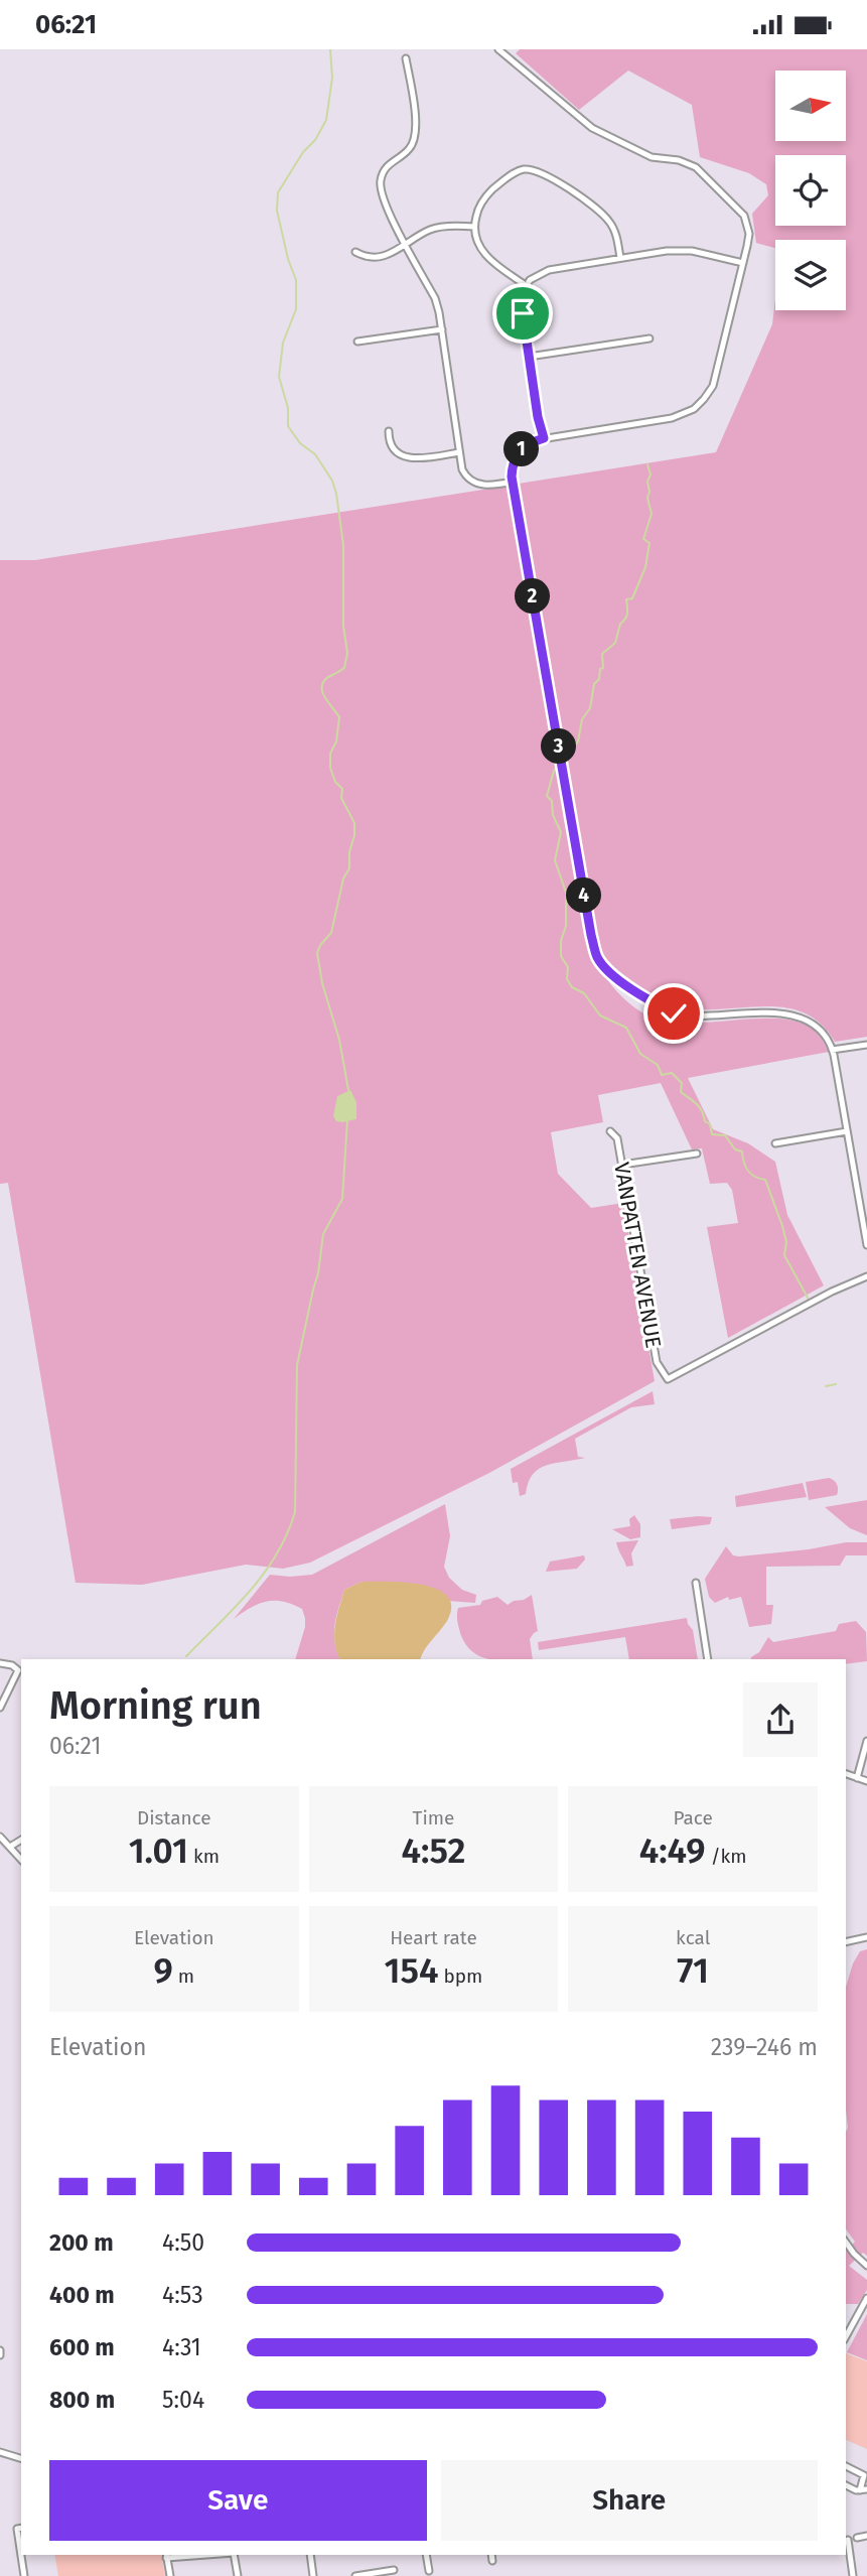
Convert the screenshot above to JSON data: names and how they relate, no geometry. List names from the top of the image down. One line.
{"streets":{"street":["VANPATTEN AVENUE"]},"north":"right","page":{"status":"06:21","pins":["1","2","3","4"],"heading":["Morning run","06:21"],"stats":[["Distance","1.01 km"],["Time","4:52"],["Pace","4:49 /km"],["Elevation","9 m"],["Heart rate","154 bpm"],["kcal","71"]],"chart":["Elevation","239–246 m"],"list":[{"name":"200 m","note":"4:50"},{"name":"400 m","note":"4:53"},{"name":"600 m","note":"4:31"},{"name":"800 m","note":"5:04"}],"buttons":["Save","Share"]}}
